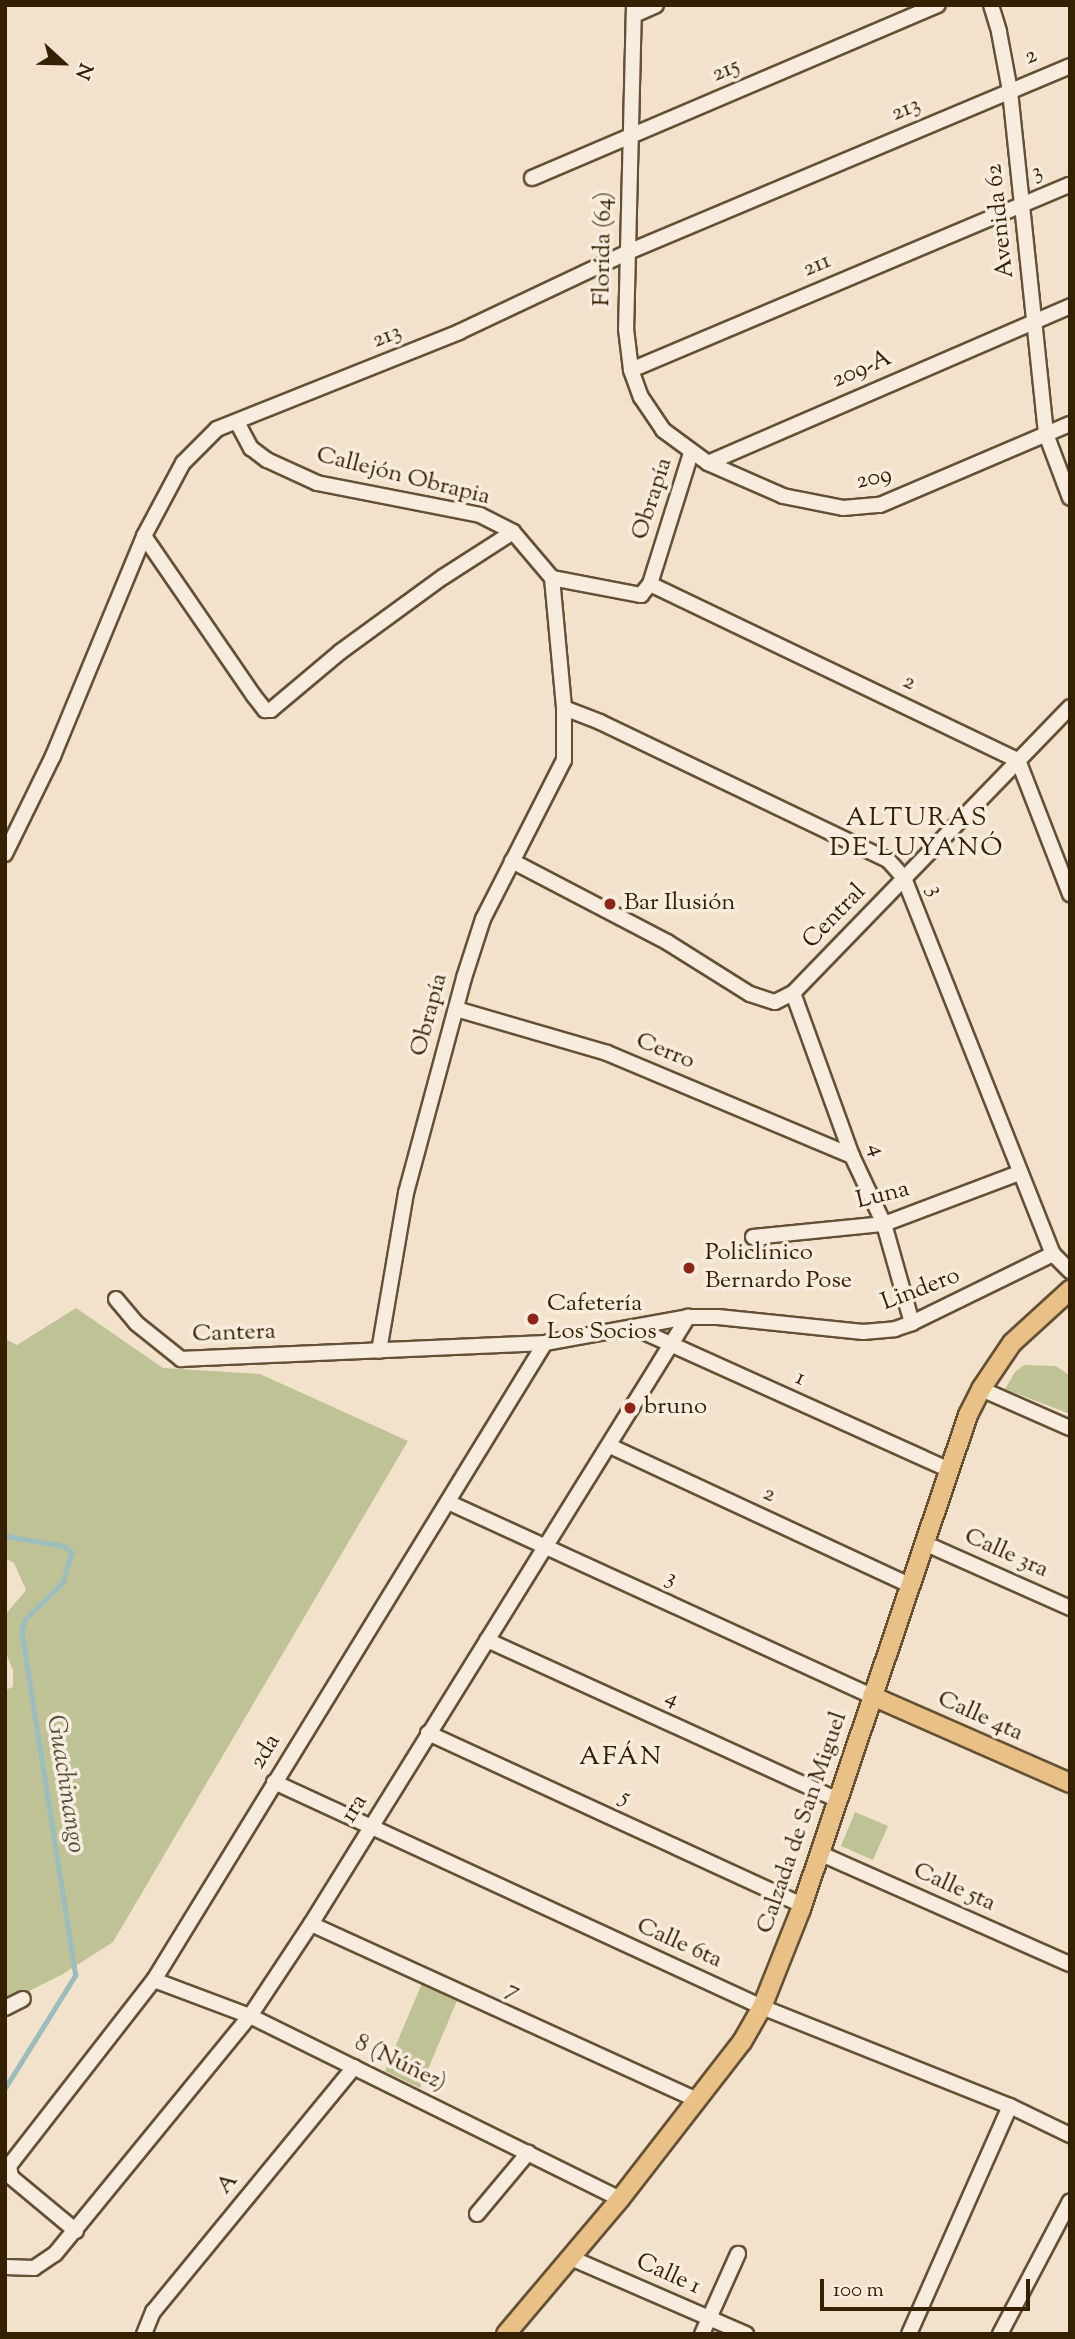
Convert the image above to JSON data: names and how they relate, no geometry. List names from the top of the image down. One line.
{"streets":{"main road":["Calle 4ta","Calzada de San Miguel"],"street":["2","215","213","3","Avenida 62","Florida (64)","211","209-A","Callejón Obrapia","209","Obrapía","Central","Cerro","4","Luna","Lindero","Cantera","1","Calle 3ra","2da","5","1ra","Calle 5ta","Calle 6ta","7","8 (Núñez)","A","Calle 1"]},"crossings":[["2","213"],["2","Avenida 62"],["2","Callejón Obrapia"],["2","Obrapía"],["2","Central"],["2","1ra"],["2","Calzada de San Miguel"],["215","Florida (64)"],["213","Avenida 62"],["213","Florida (64)"],["213","Callejón Obrapia"],["3","Avenida 62"],["3","211"],["3","Obrapía"],["3","Central"],["3","Luna"],["3","Lindero"],["3","Calle 4ta"],["3","2da"],["3","1ra"],["3","Calzada de San Miguel"],["Avenida 62","211"],["Avenida 62","209-A"],["Avenida 62","209"],["Florida (64)","211"],["Florida (64)","209-A"],["Florida (64)","209"],["Florida (64)","Obrapía"],["209-A","209"],["Obrapía","Central"],["Obrapía","Cerro"],["Obrapía","Lindero"],["Obrapía","Cantera"],["Central","4"],["Cerro","4"],["4","Luna"],["4","Lindero"],["4","1ra"],["4","Calzada de San Miguel"],["Lindero","Cantera"],["Lindero","1"],["Lindero","2da"],["Lindero","1ra"],["1","1ra"],["1","Calzada de San Miguel"],["Calle 3ra","Calzada de San Miguel"],["Calle 4ta","Calzada de San Miguel"],["2da","1ra"],["2da","Calle 6ta"],["2da","8 (Núñez)"],["5","1ra"],["5","Calzada de San Miguel"],["1ra","Calle 6ta"],["1ra","7"],["1ra","8 (Núñez)"],["Calzada de San Miguel","Calle 5ta"],["Calzada de San Miguel","Calle 6ta"],["Calzada de San Miguel","7"],["Calzada de San Miguel","8 (Núñez)"],["Calzada de San Miguel","Calle 1"],["8 (Núñez)","A"]],"districts":["ALTURAS DE LUYANÓ","AFÁN"],"water":["Guachinango"],"places":["Bar Ilusión","Policlínico Bernardo Pose","Cafetería Los Socios","bruno"],"scale_bar":"100 m","north":"right"}
